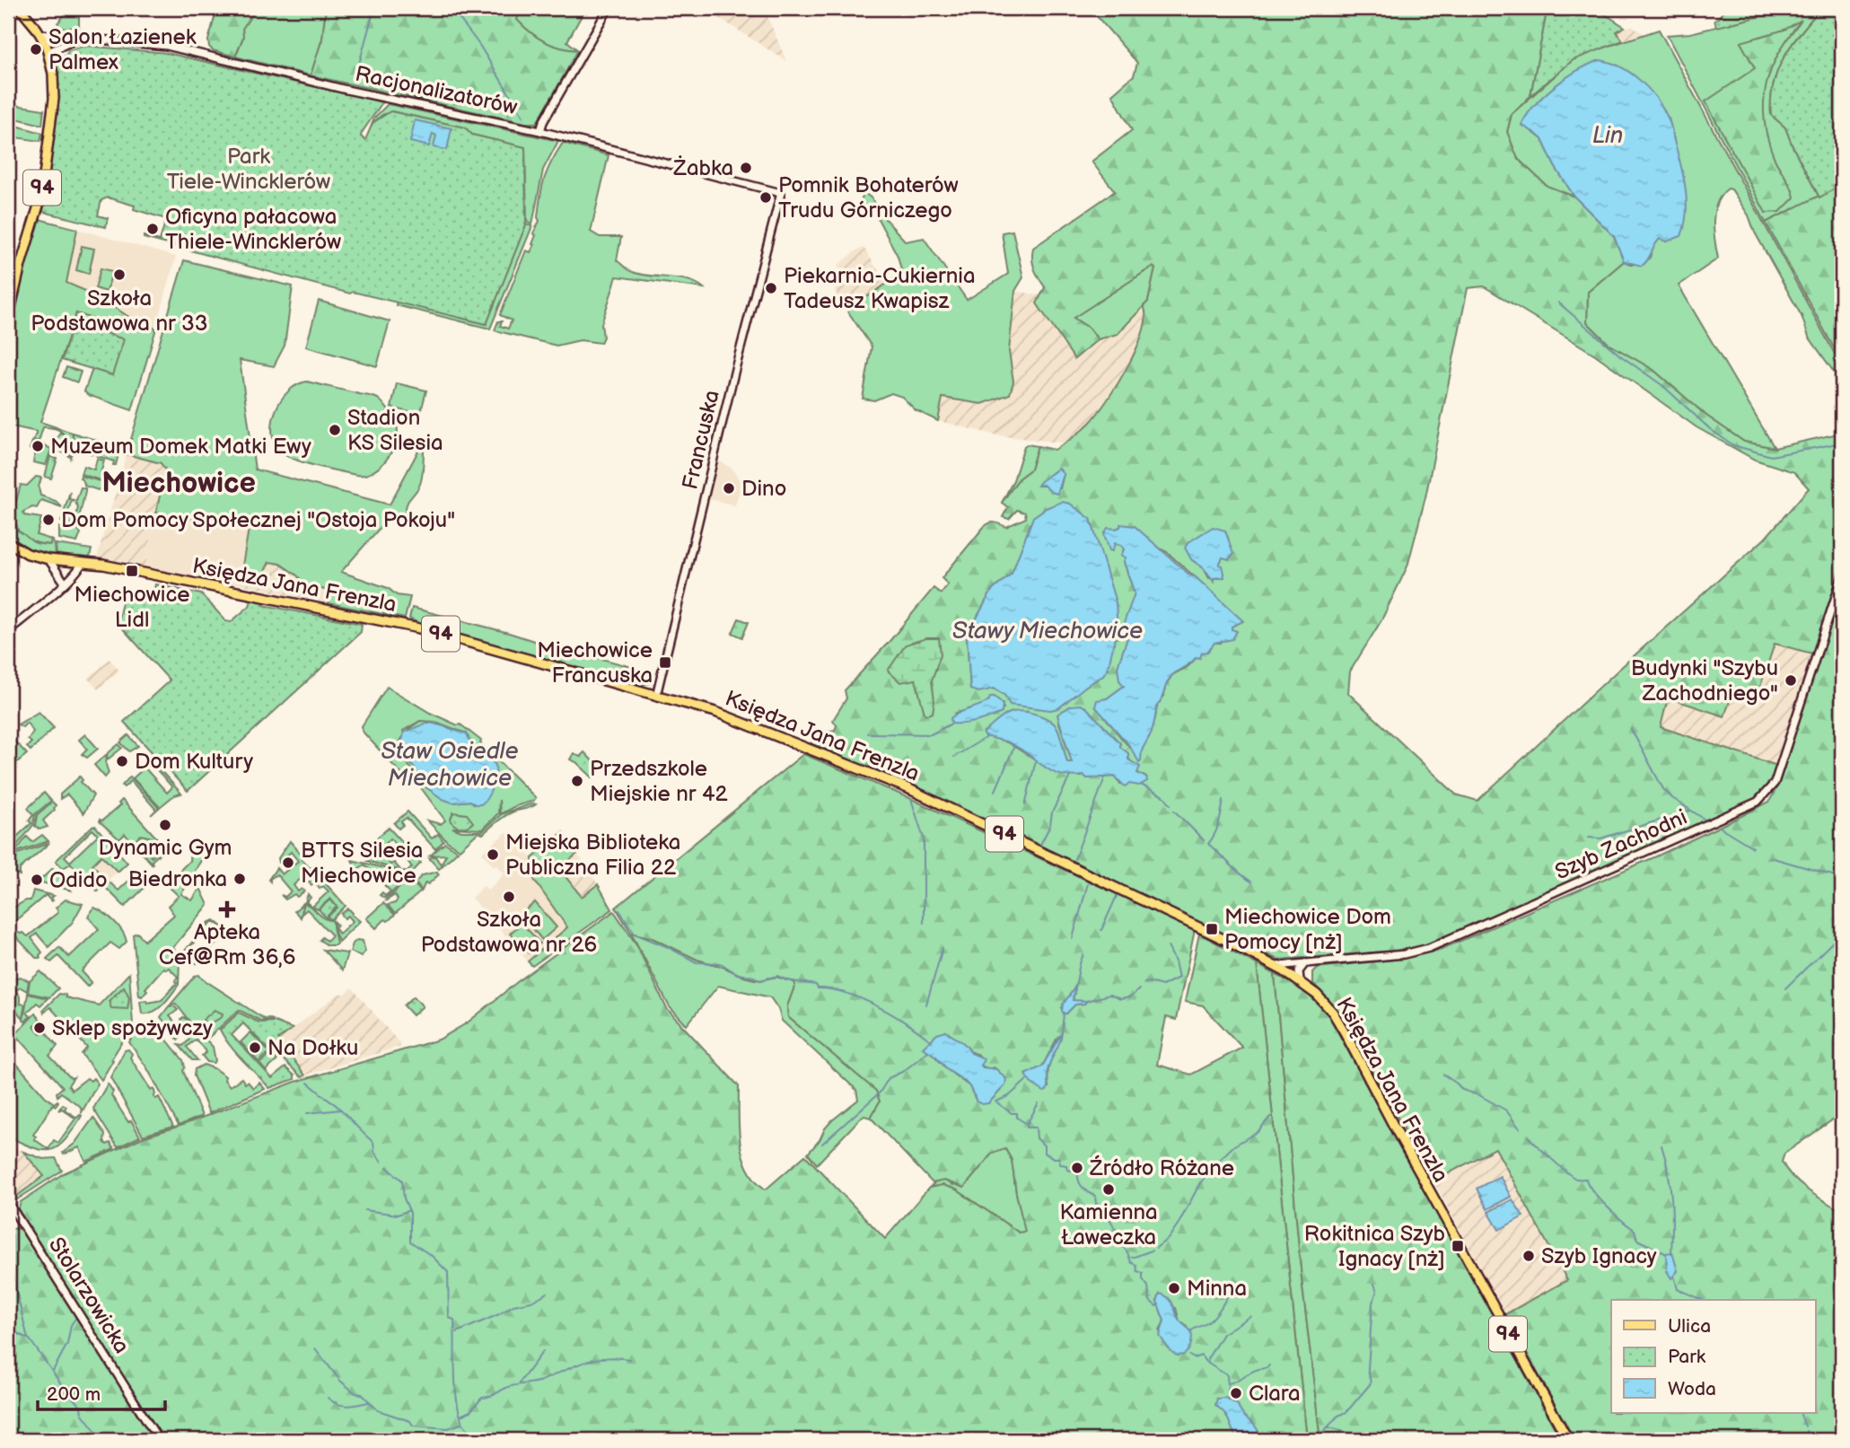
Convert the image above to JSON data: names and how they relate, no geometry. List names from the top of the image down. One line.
{"streets":{"main road":["94","Księdza Jana Frenzla"],"street":["Racjonalizatorów","Francuska","Szyb Zachodni","Stolarzowicka"]},"crossings":[["Racjonalizatorów","94"],["Racjonalizatorów","Francuska"],["Francuska","Księdza Jana Frenzla"],["Księdza Jana Frenzla","Szyb Zachodni"]],"districts":["Miechowice"],"water":["Lin","Stawy Miechowice","Staw Osiedle Miechowice"],"parks":["Park Tiele-Wincklerów"],"places":{"other":["Salon Łazienek Palmex","Żabka","Pomnik Bohaterów Trudu Górniczego","Oficyna pałacowa Thiele-Wincklerów","Szkoła Podstawowa nr 33","Piekarnia-Cukiernia Tadeusz Kwapisz","Stadion KS Silesia","Muzeum Domek Matki Ewy","Dino","Dom Pomocy Społecznej \"Ostoja Pokoju\"","Budynki \"Szybu Zachodniego\"","Dom Kultury","Przedszkole Miejskie nr 42","Dynamic Gym","Miejska Biblioteka Publiczna Filia 22","BTTS Silesia Miechowice","Biedronka","Odido","Szkoła Podstawowa nr 26","Sklep spożywczy","Na Dołku","Źródło Różane","Kamienna Ławeczka","Szyb Ignacy","Minna","Clara"],"transit":["Miechowice Lidl","Miechowice Francuska","Miechowice Dom Pomocy [nż]","Rokitnica Szyb Ignacy [nż]"],"health":["Apteka Cef@Rm 36,6"]},"legend":["Ulica","Park","Woda"],"scale_bar":"200 m"}
